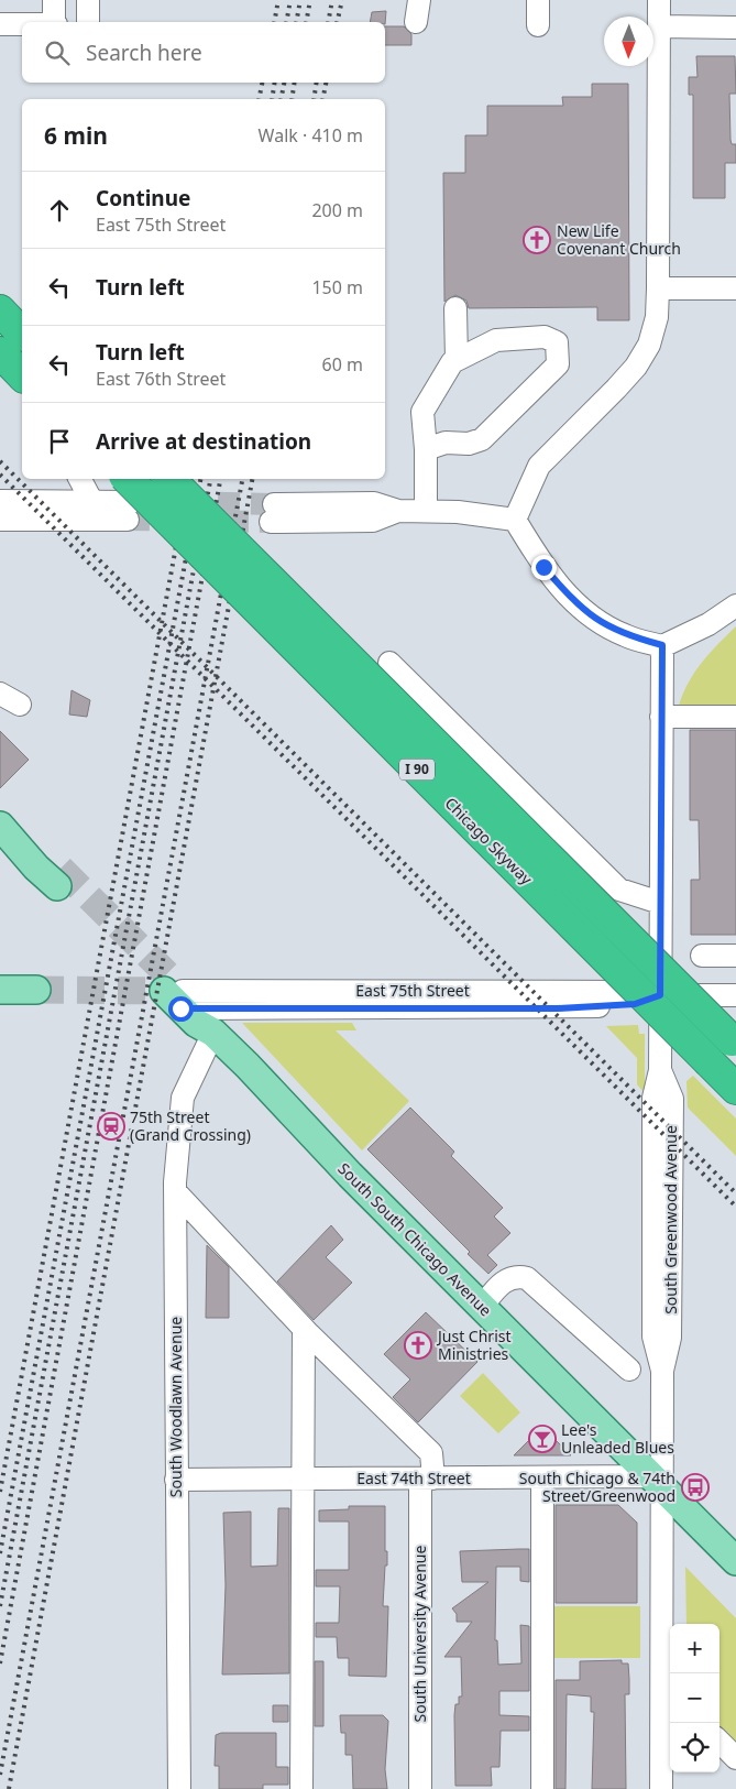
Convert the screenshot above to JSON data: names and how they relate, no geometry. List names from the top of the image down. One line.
{"streets":{"highway":["I 90","Chicago Skyway"],"main road":["South South Chicago Avenue"],"street":["East 75th Street","South Greenwood Avenue","South Woodlawn Avenue","East 74th Street","South University Avenue"]},"crossings":[["East 75th Street","South Greenwood Avenue"],["East 75th Street","South South Chicago Avenue"],["South Greenwood Avenue","South South Chicago Avenue"],["South Greenwood Avenue","East 74th Street"],["South South Chicago Avenue","South Woodlawn Avenue"],["South South Chicago Avenue","East 74th Street"],["South Woodlawn Avenue","East 74th Street"],["South Woodlawn Avenue","South University Avenue"],["East 74th Street","South University Avenue"]],"places":{"church":["New Life Covenant Church","Just Christ Ministries"],"station":["75th Street (Grand Crossing)"],"bar":["Lee's Unleaded Blues"],"bus stop":["South Chicago & 74th Street/Greenwood"]},"north":"bottom","page":{"search":"Search here","heading":["6 min","Walk · 410 m"],"list":[["Continue","East 75th Street","200 m"],["Turn left","150 m"],["Turn left","East 76th Street","60 m"],"Arrive at destination"],"map_buttons":["+","−"]}}
